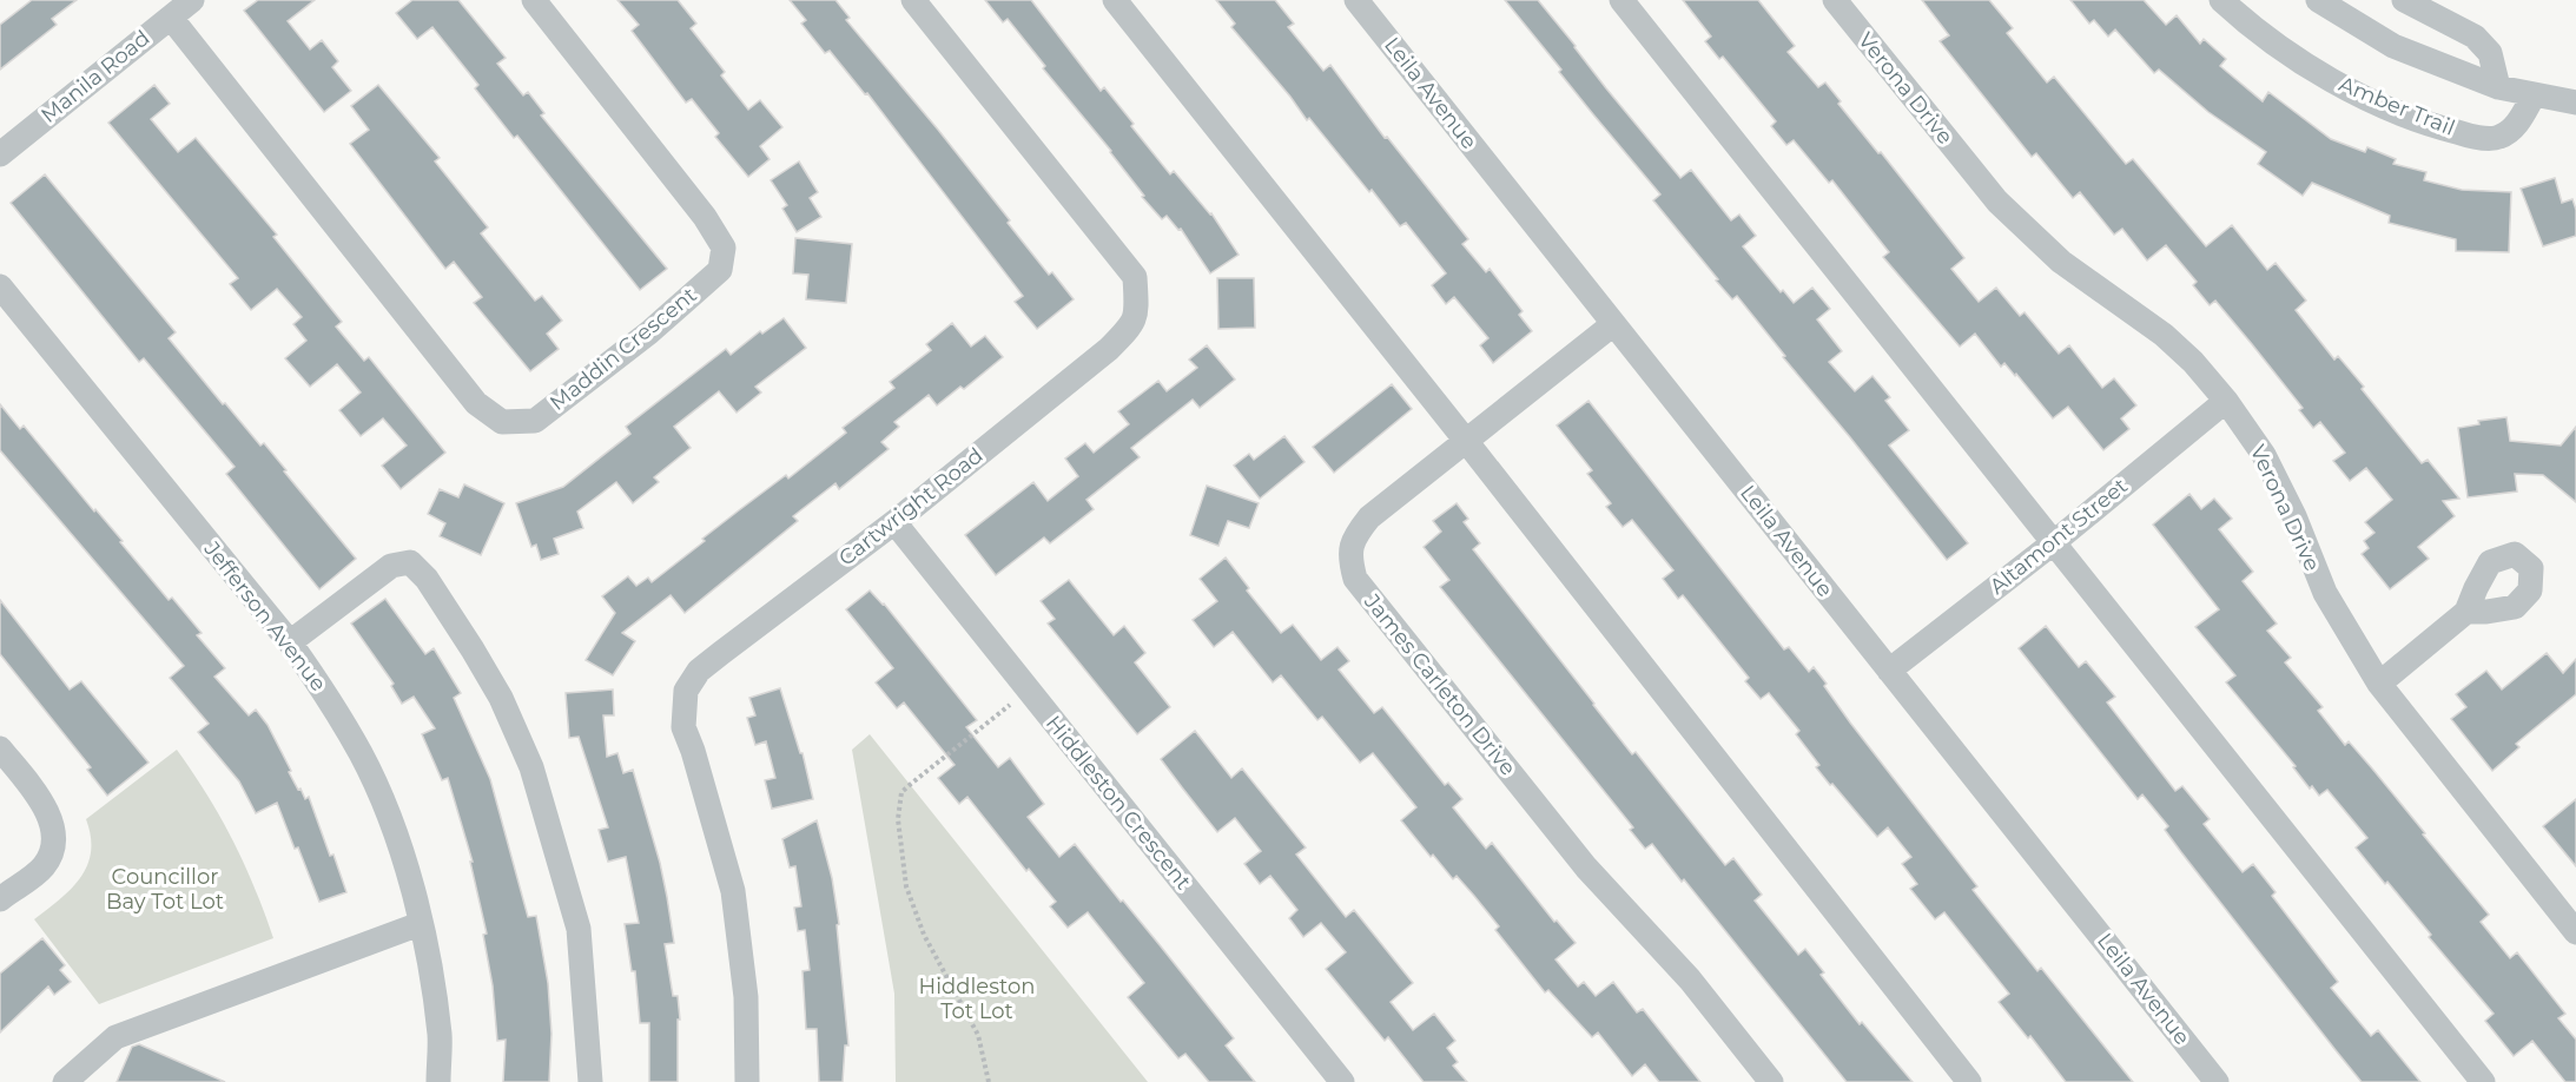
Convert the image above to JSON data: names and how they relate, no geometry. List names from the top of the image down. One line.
{"streets":{"street":["Manila Road","Verona Drive","Leila Avenue","Amber Trail","Maddin Crescent","Cartwright Road","Altamont Street","Jefferson Avenue","James Carleton Drive","Hiddleston Crescent"]},"crossings":[["Manila Road","Maddin Crescent"],["Verona Drive","Altamont Street"],["Leila Avenue","Altamont Street"],["Leila Avenue","James Carleton Drive"],["Cartwright Road","Hiddleston Crescent"]],"parks":["Councillor Bay Tot Lot","Hiddleston Tot Lot"]}
